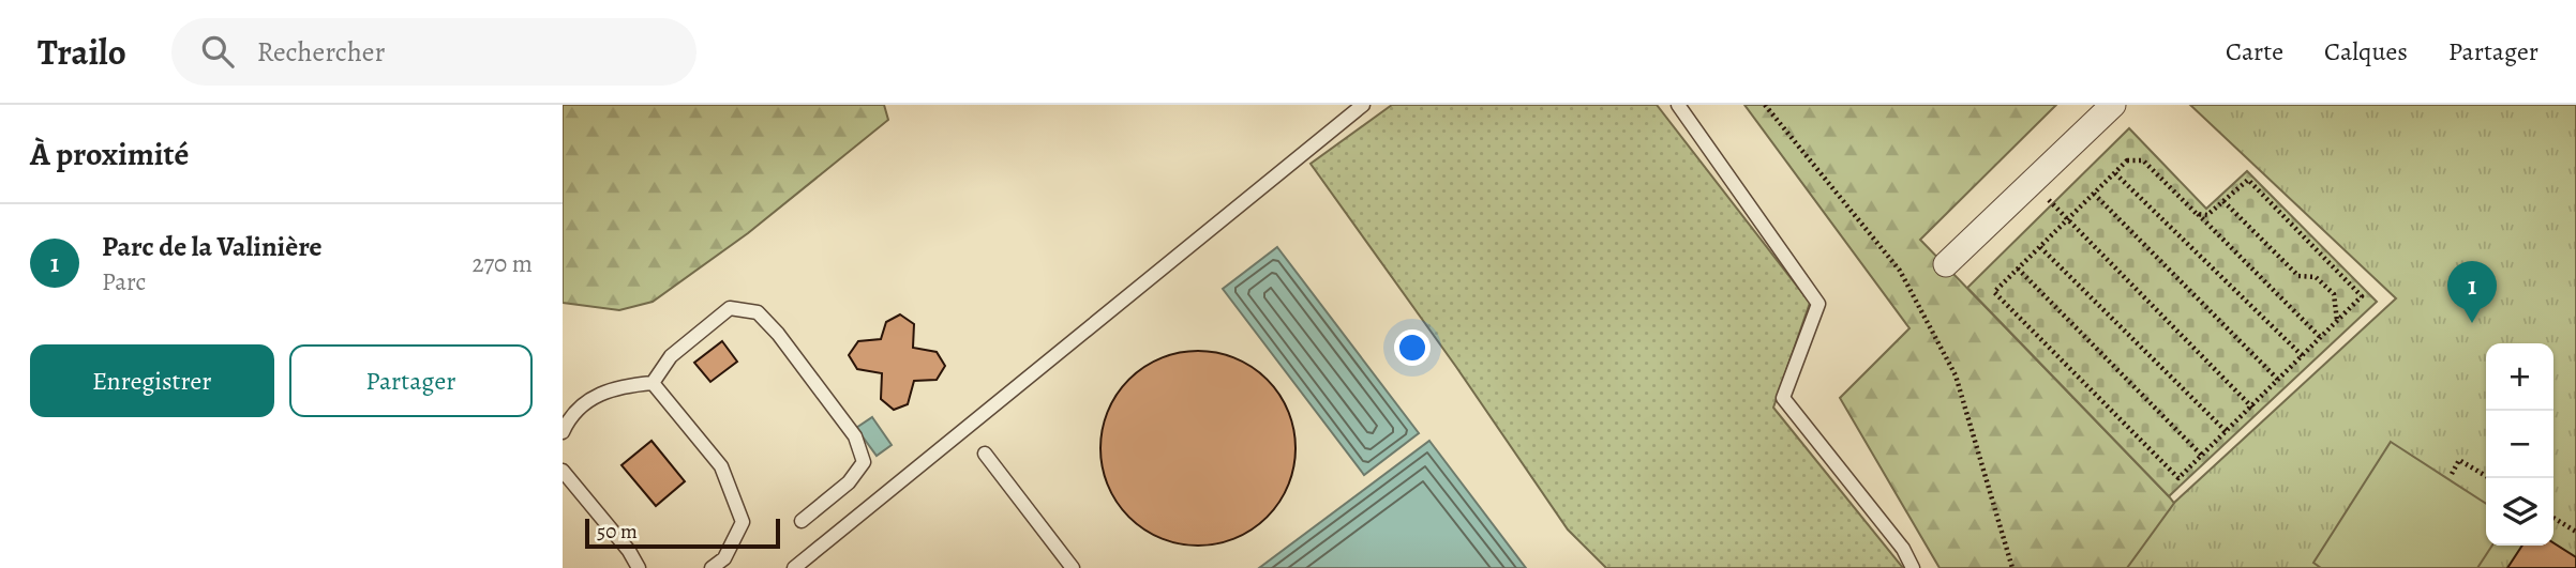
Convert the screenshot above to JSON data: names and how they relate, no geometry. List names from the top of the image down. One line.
{"scale_bar":"50 m","page":{"header":"Trailo","search":"Rechercher","nav":["Carte","Calques","Partager"],"heading":"À proximité","list":[{"mark":"1","name":"Parc de la Valinière","note":"Parc","value":"270 m"}],"pins":"1","buttons":["Enregistrer","Partager"],"map_buttons":["+","−"],"scale":"50 m"}}
